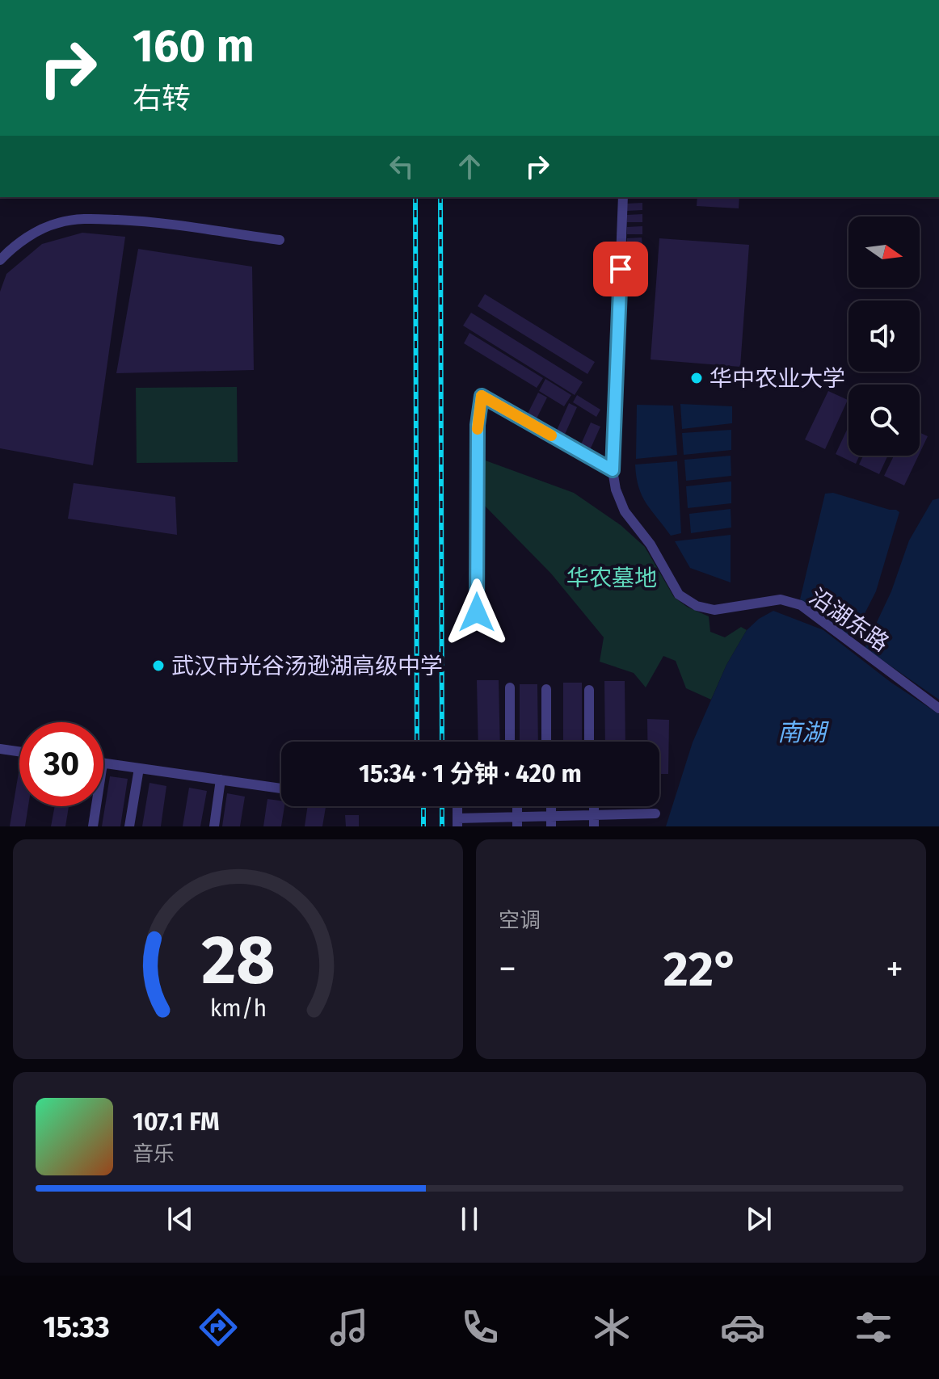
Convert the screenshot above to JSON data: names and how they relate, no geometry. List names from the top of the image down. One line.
{"streets":{"street":["沿湖东路"]},"water":["南湖"],"parks":["华农墓地"],"places":["华中农业大学","武汉市光谷汤逊湖高级中学"],"north":"right","page":{"turn":["160 m","右转"],"limit":"30","trip":"15:34 · 1 分钟 · 420 m","tile":"空调","heat":["−","22°","+"],"song":["107.1 FM","音乐"],"tabs":"15:33","gauge":["28","km/h"]}}
